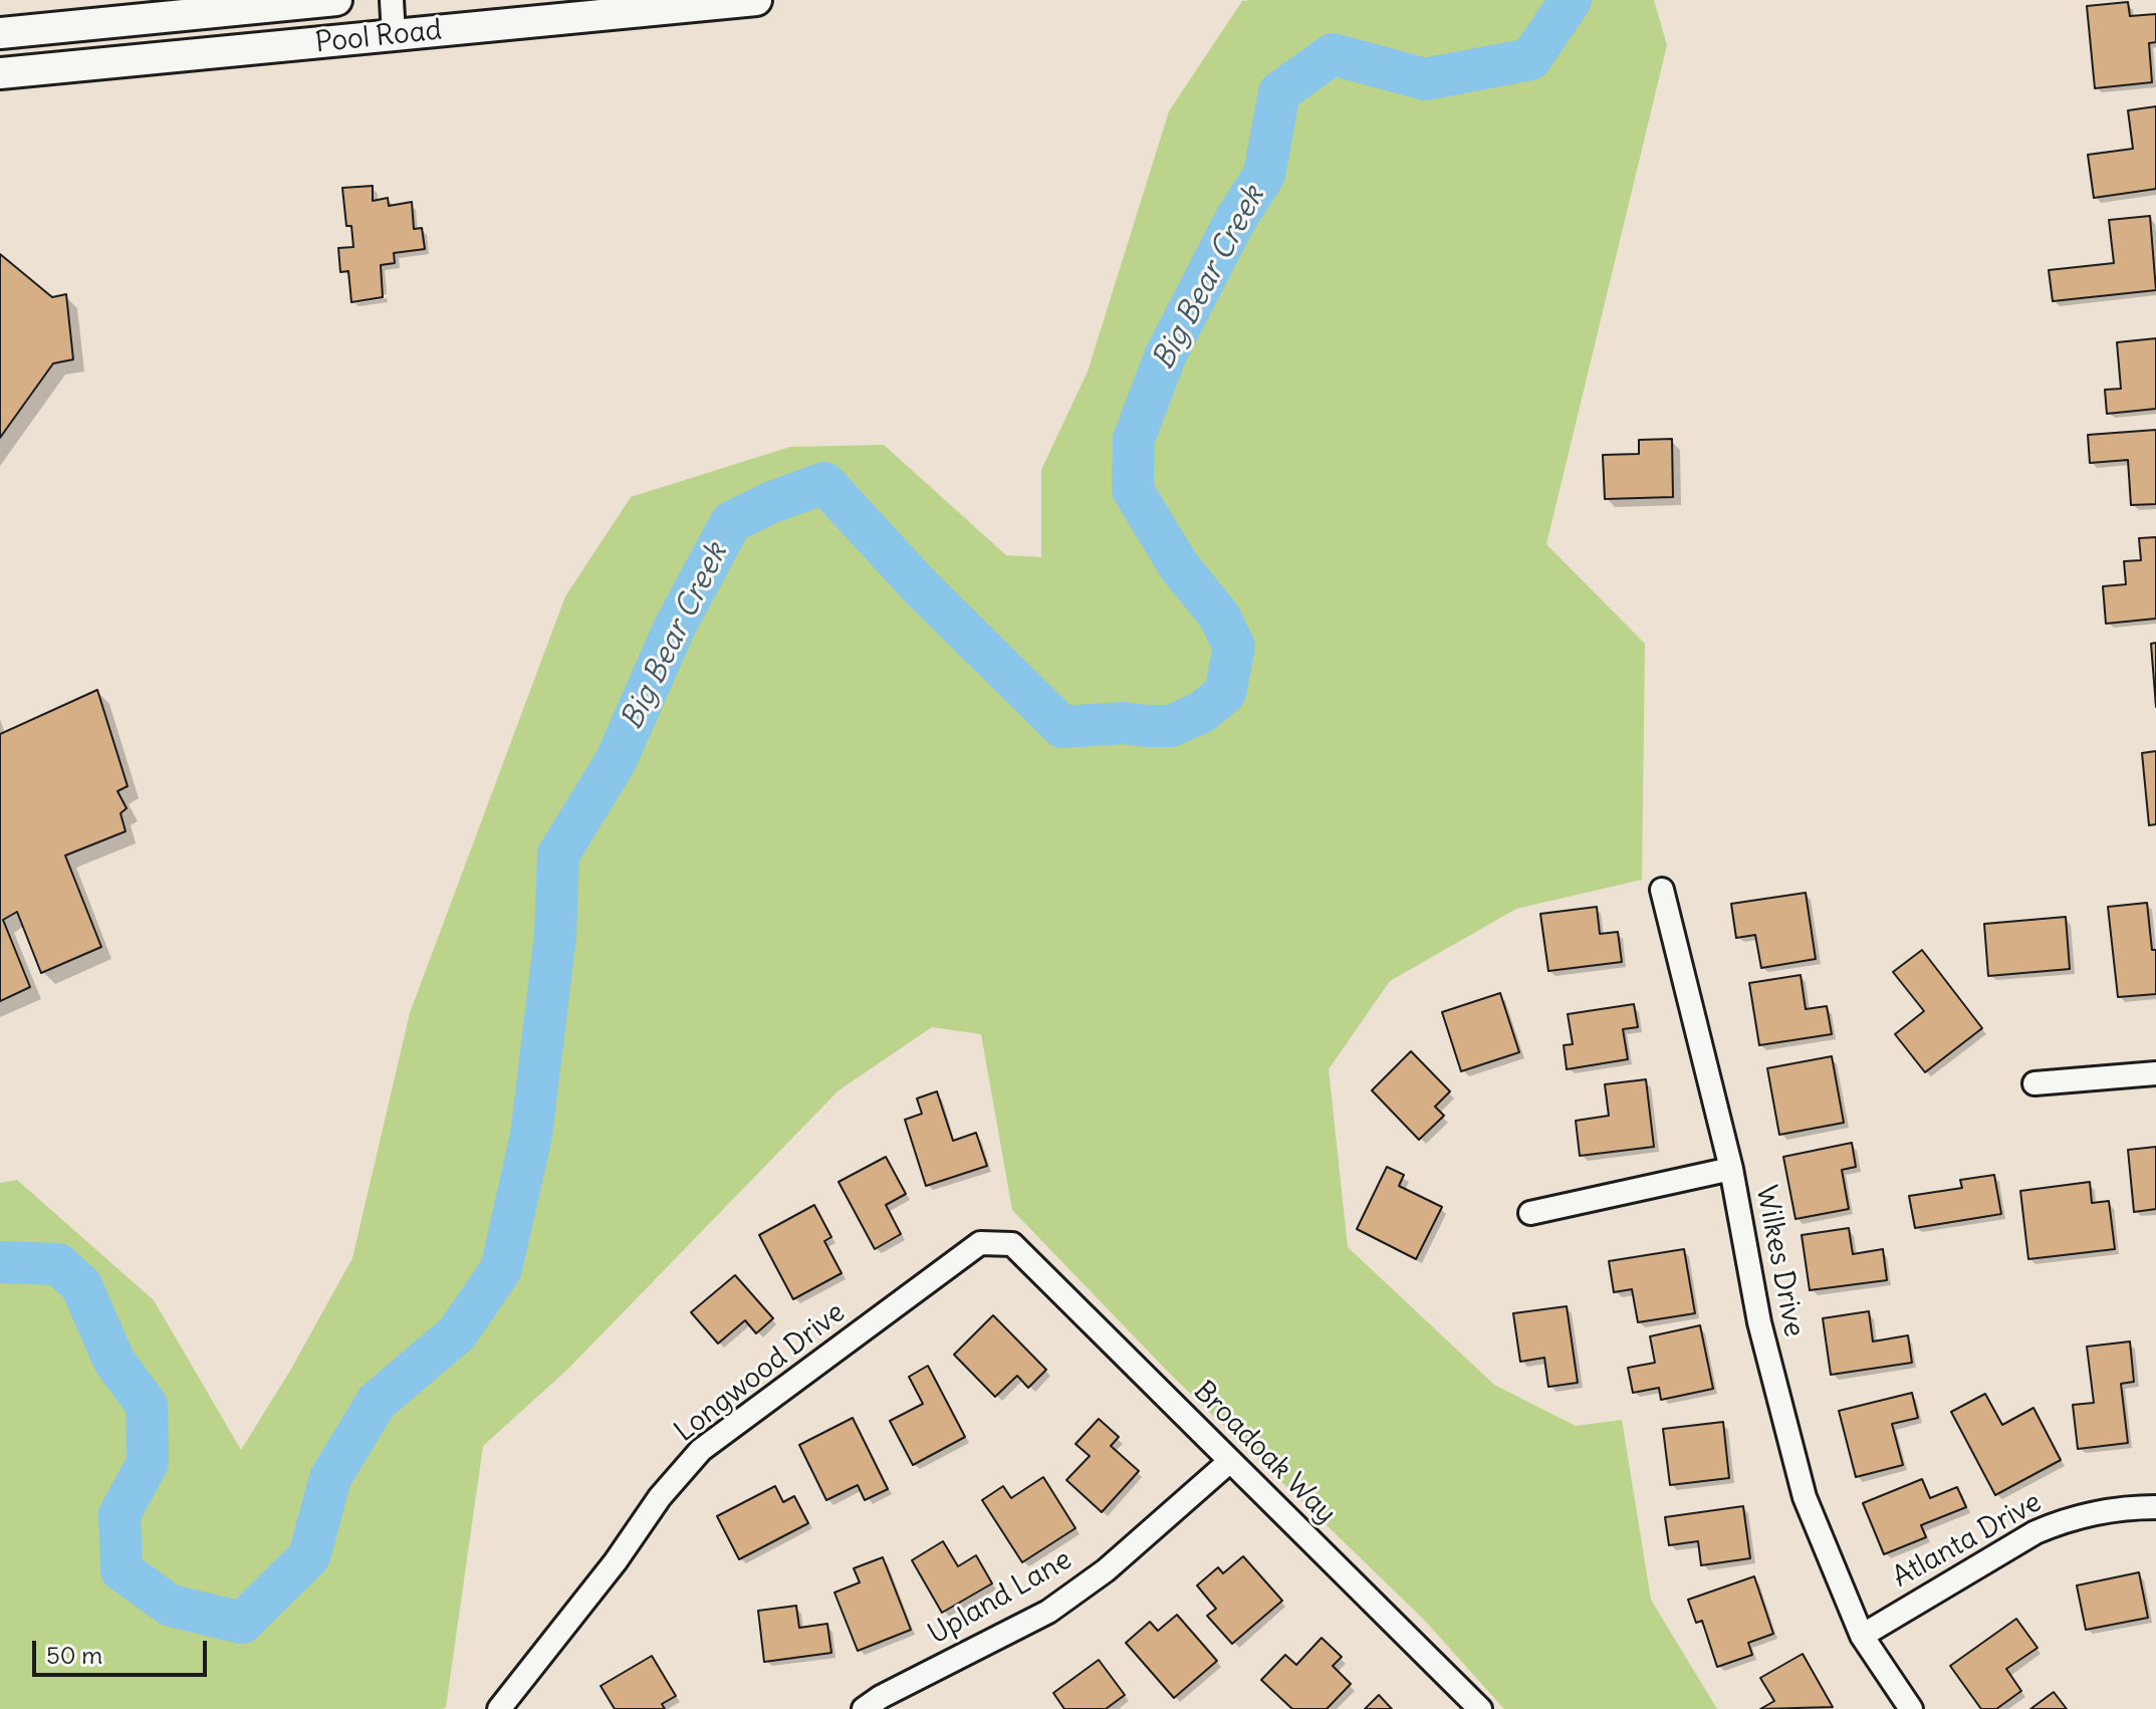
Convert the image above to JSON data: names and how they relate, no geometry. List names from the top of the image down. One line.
{"streets":{"main road":["Pool Road"],"street":["Wilkes Drive","Longwood Drive","Broadoak Way","Atlanta Drive","Upland Lane"]},"crossings":[["Wilkes Drive","Atlanta Drive"],["Longwood Drive","Broadoak Way"],["Broadoak Way","Upland Lane"]],"water":["Big Bear Creek"],"scale_bar":"50 m"}
